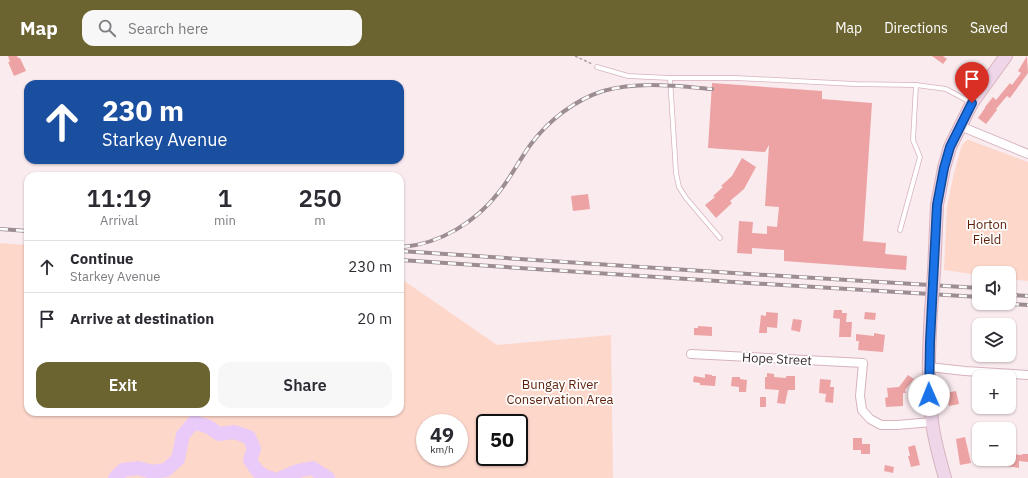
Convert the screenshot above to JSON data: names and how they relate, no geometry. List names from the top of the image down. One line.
{"streets":{"street":["Hope Street"]},"parks":["Horton Field","Bungay River Conservation Area"],"page":{"header":"Map","search":"Search here","nav":["Map","Directions","Saved"],"turn":["230 m","Starkey Avenue"],"eta":["11:19","Arrival","1","min","250","m"],"list":[{"name":"Continue","note":"Starkey Avenue","value":"230 m"},{"name":"Arrive at destination","value":"20 m"}],"map_buttons":["+","−"],"buttons":["Exit","Share"],"speed":"49 km/h","limit":"50"}}
